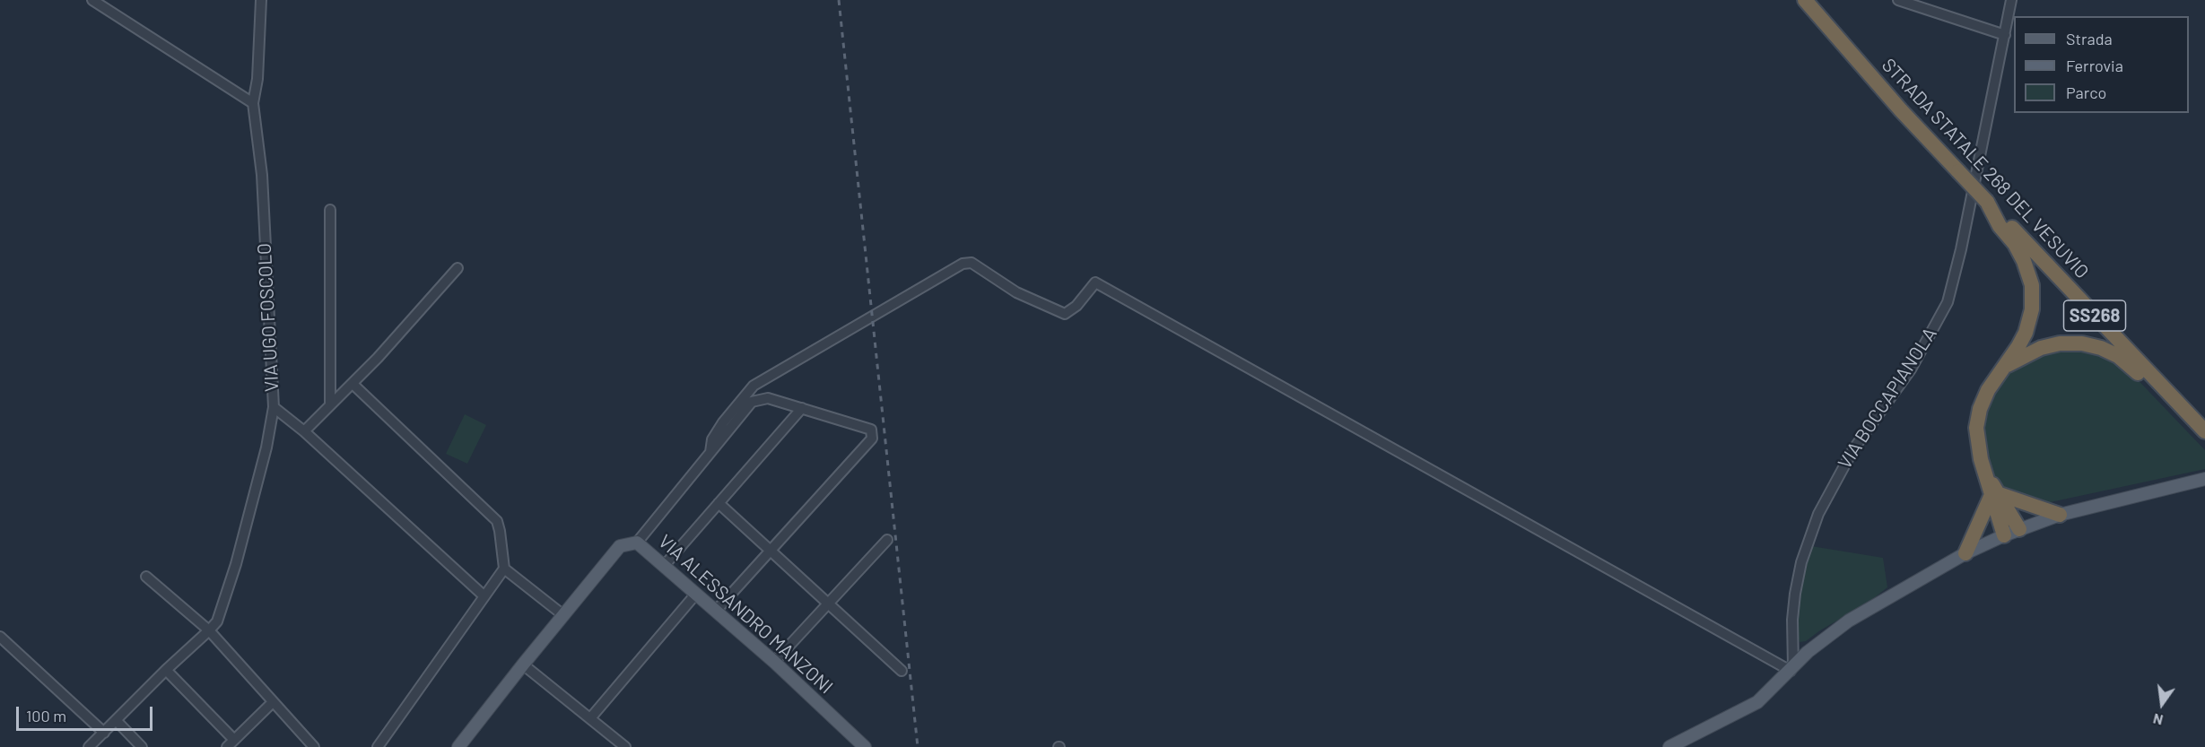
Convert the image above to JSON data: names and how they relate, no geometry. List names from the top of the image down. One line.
{"streets":{"highway":["STRADA STATALE 268 DEL VESUVIO","SS268"],"main road":["VIA ALESSANDRO MANZONI"],"street":["VIA UGO FOSCOLO","VIA BOCCAPIANOLA"]},"legend":["Strada","Ferrovia","Parco"],"scale_bar":"100 m","north":"bottom"}
